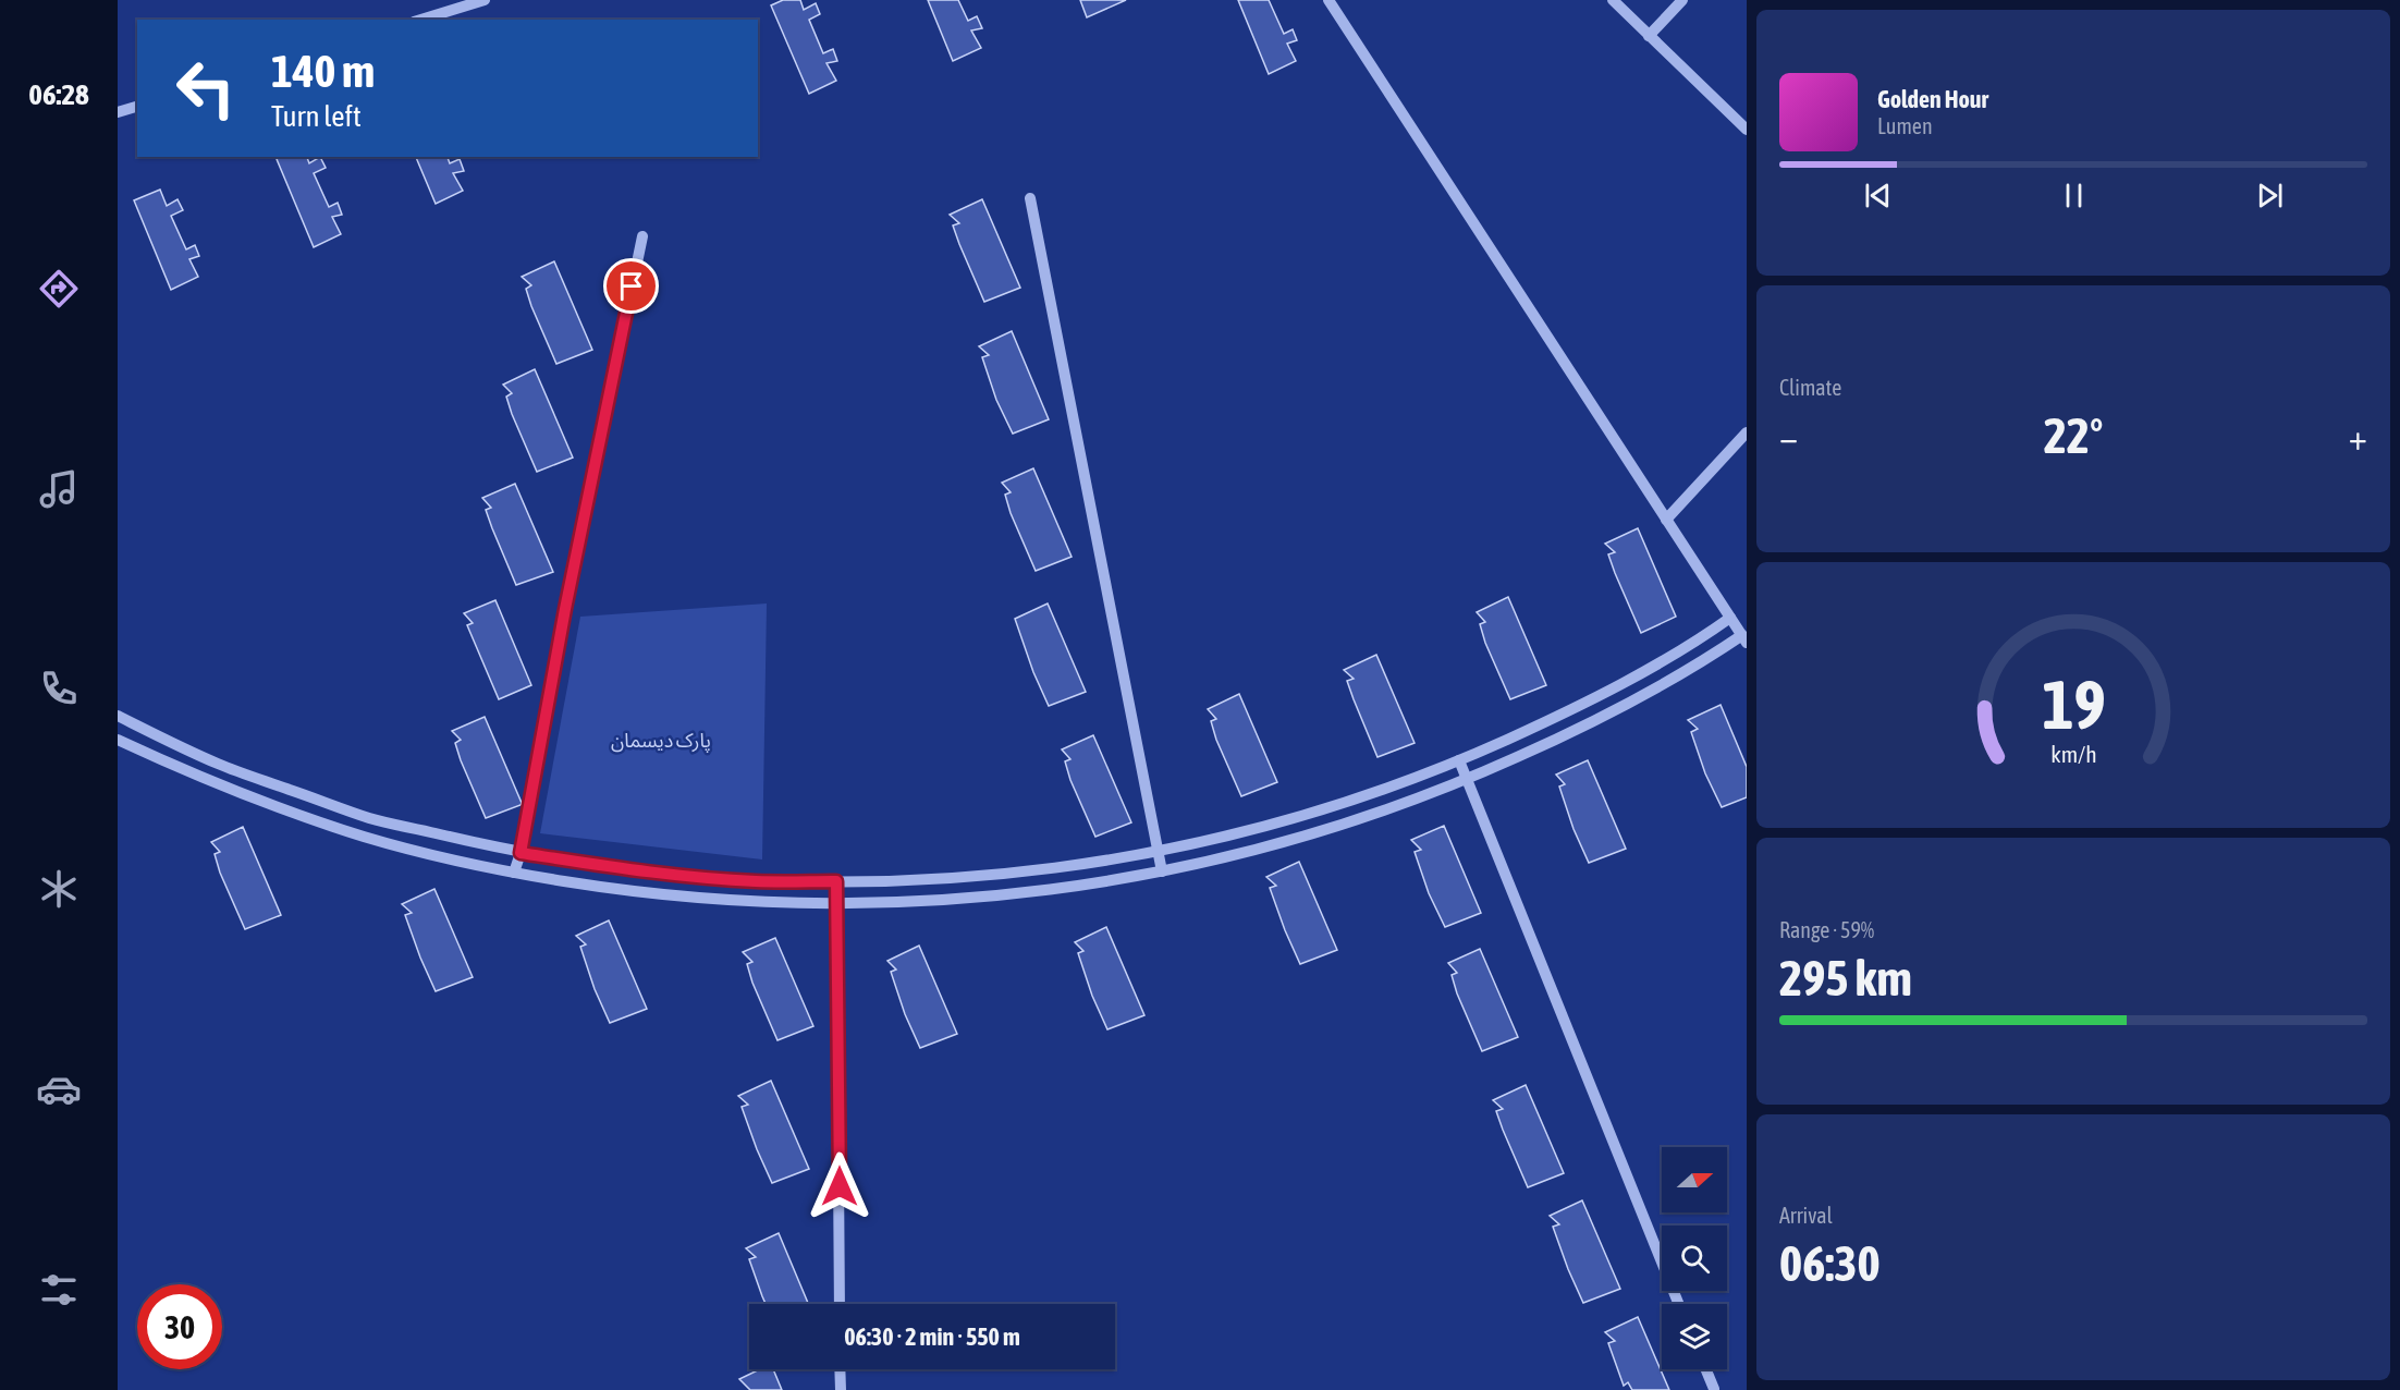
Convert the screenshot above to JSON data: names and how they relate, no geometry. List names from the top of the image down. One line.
{"parks":["پارک دیسمان"],"north":"right","page":{"tabs":"06:28","turn":["140 m","Turn left"],"song":["Golden Hour","Lumen"],"tile":["Climate",["Range · 59%","295 km"],["Arrival","06:30"]],"heat":["−","22°","+"],"limit":"30","trip":"06:30 · 2 min · 550 m","gauge":["19","km/h"]}}
